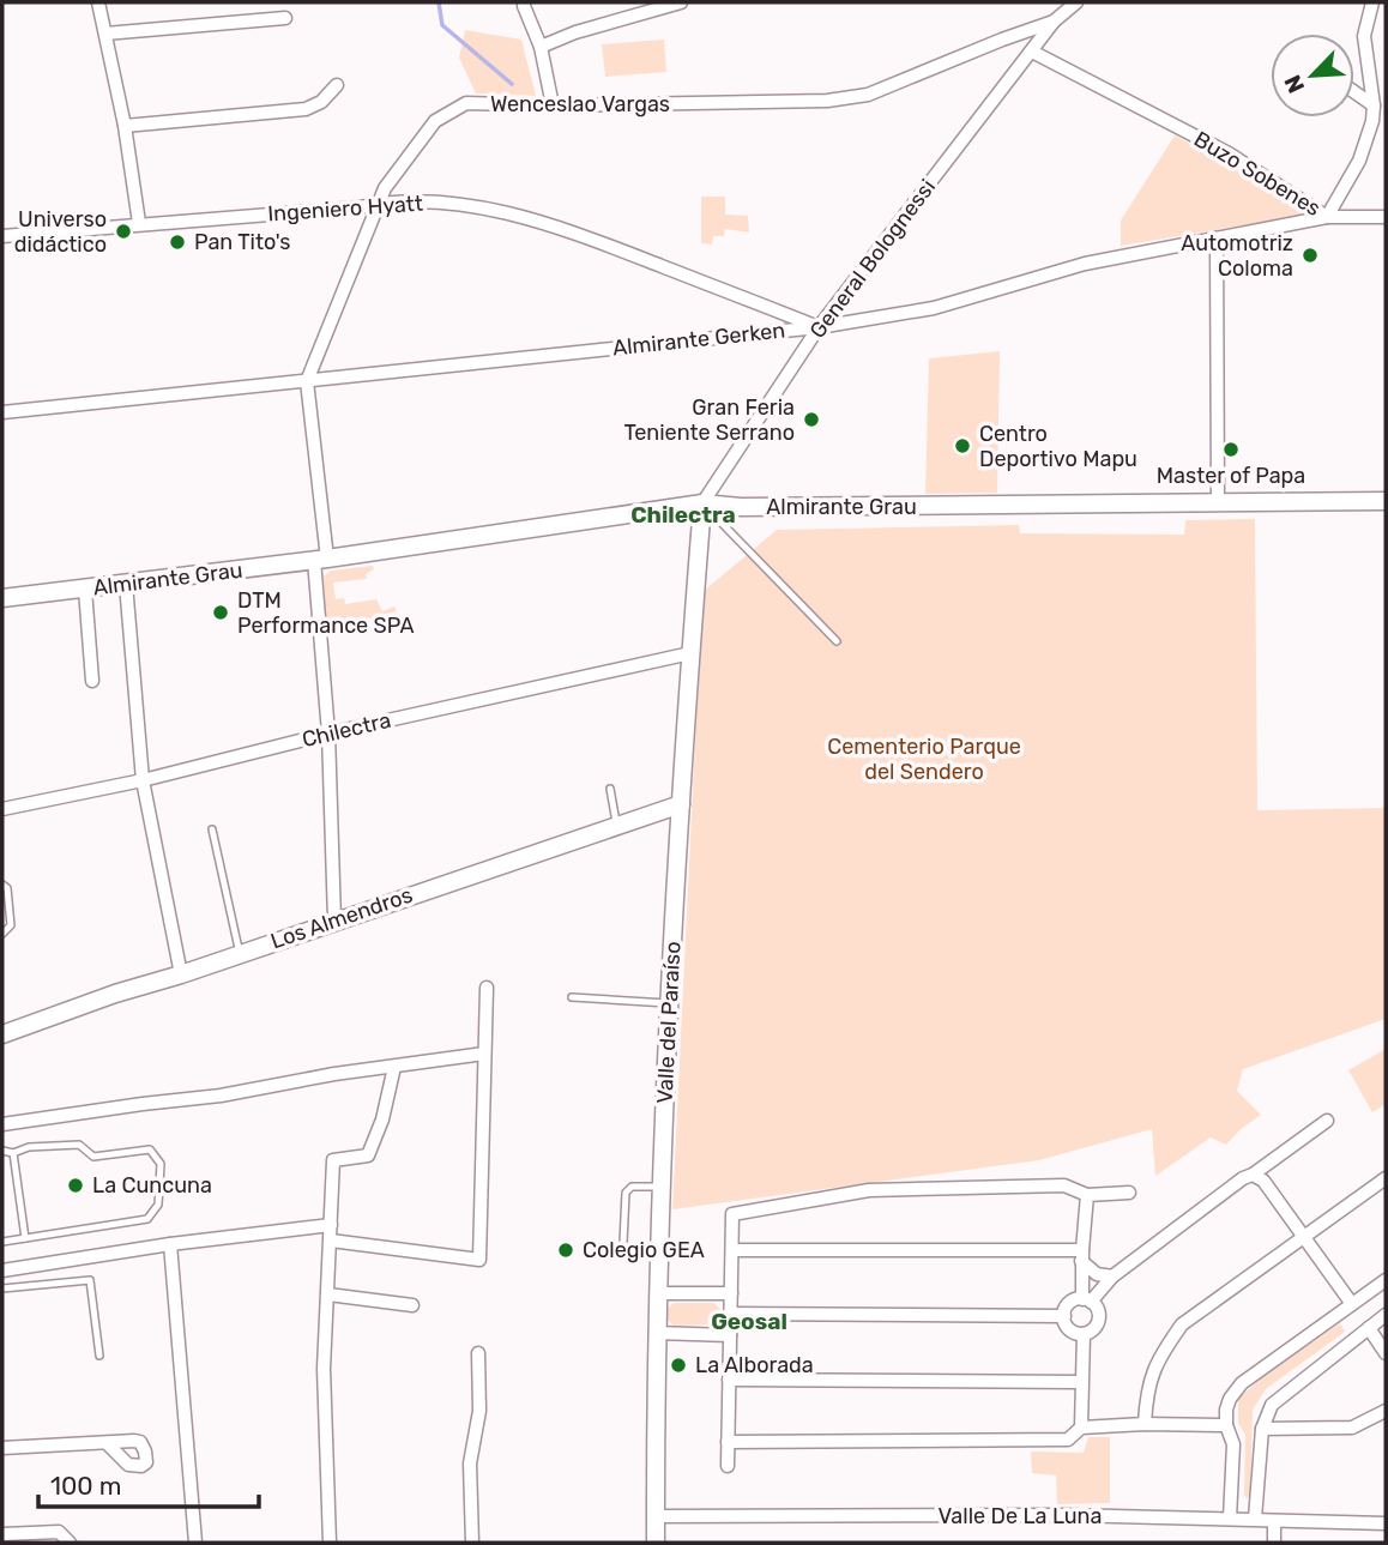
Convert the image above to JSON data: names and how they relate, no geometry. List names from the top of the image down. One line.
{"streets":{"street":["Wenceslao Vargas","Buzo Sobenes","Ingeniero Hyatt","General Bolognessi","Almirante Gerken","Almirante Grau","Chilectra","Los Almendros","Valle del Paraíso","Valle De La Luna"]},"crossings":[["Wenceslao Vargas","Ingeniero Hyatt"],["Wenceslao Vargas","General Bolognessi"],["Wenceslao Vargas","Almirante Gerken"],["Wenceslao Vargas","Almirante Grau"],["Wenceslao Vargas","Chilectra"],["Wenceslao Vargas","Los Almendros"],["Buzo Sobenes","General Bolognessi"],["Buzo Sobenes","Almirante Gerken"],["Ingeniero Hyatt","General Bolognessi"],["Ingeniero Hyatt","Almirante Gerken"],["General Bolognessi","Almirante Gerken"],["General Bolognessi","Almirante Grau"],["General Bolognessi","Valle del Paraíso"],["Almirante Grau","Valle del Paraíso"],["Chilectra","Valle del Paraíso"],["Los Almendros","Valle del Paraíso"],["Valle del Paraíso","Valle De La Luna"]],"districts":["Chilectra","Geosal"],"parks":["Cementerio Parque del Sendero"],"places":["Universo didáctico","Pan Tito's","Automotriz Coloma","Gran Feria Teniente Serrano","Centro Deportivo Mapu","Master of Papa","DTM Performance SPA","La Cuncuna","Colegio GEA","La Alborada"],"scale_bar":"100 m","north":"bottom left"}
